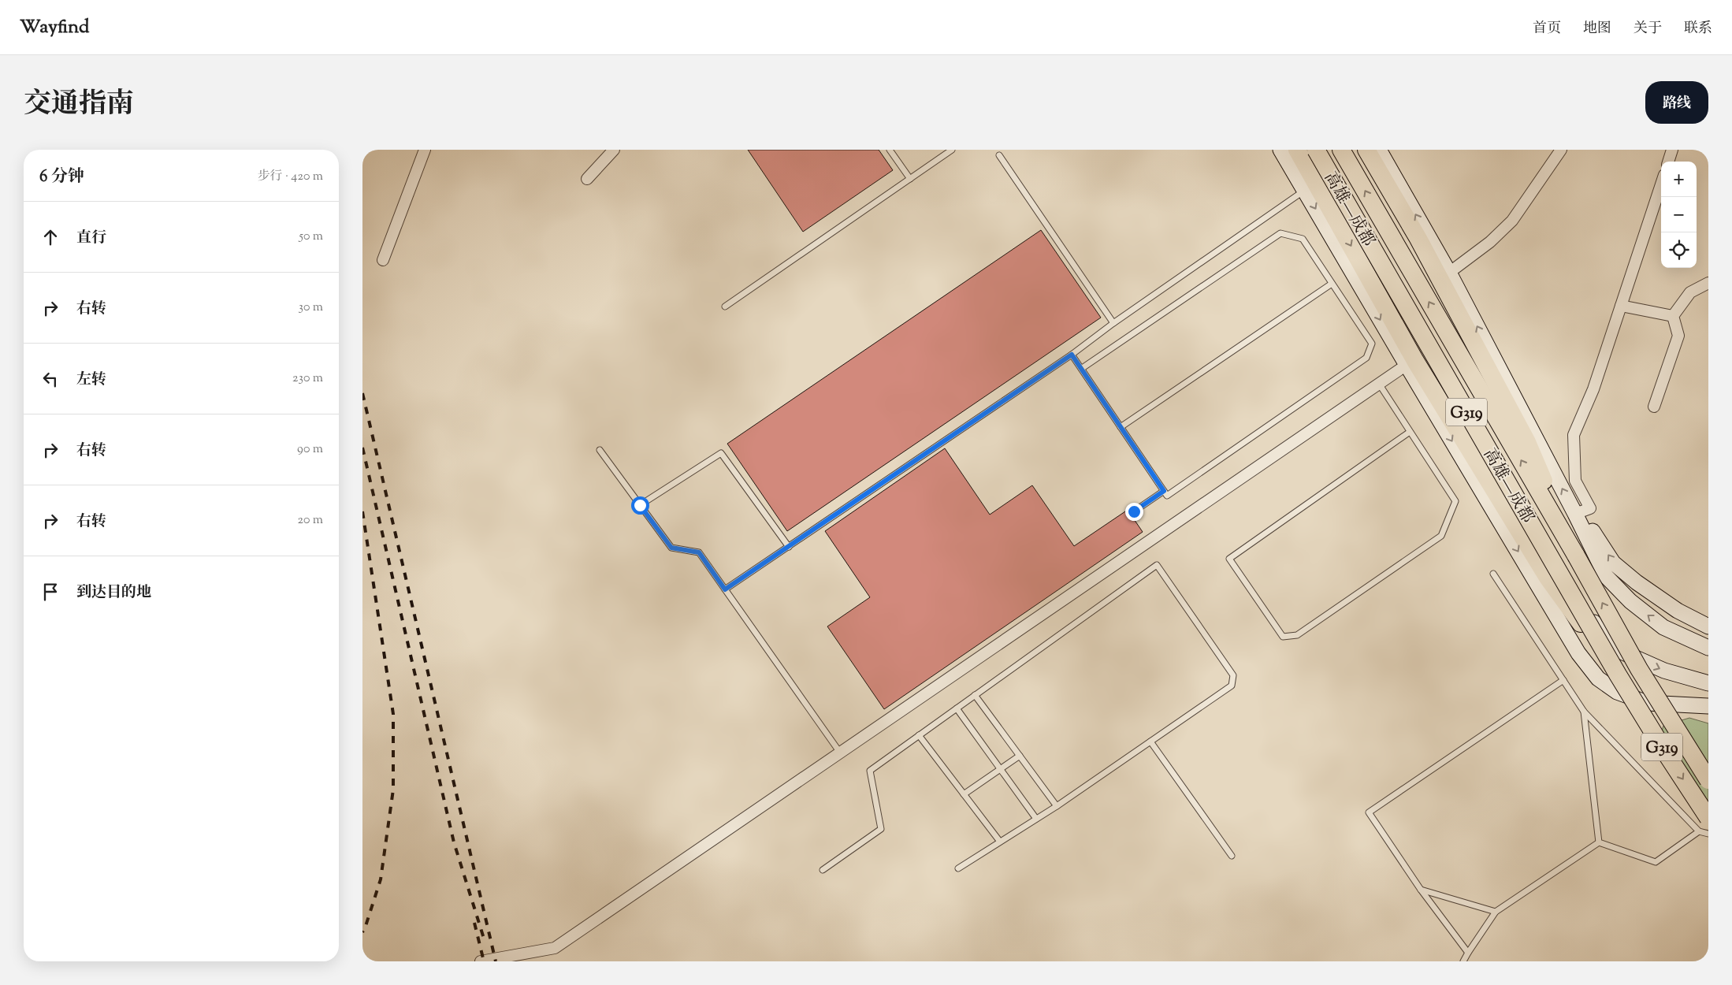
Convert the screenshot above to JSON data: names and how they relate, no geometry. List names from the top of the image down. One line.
{"streets":{"highway":["高雄—成都","G319"]},"page":{"header":"Wayfind","nav":["首页","地图","关于","联系"],"title":"交通指南","buttons":"路线","heading":["6 分钟","步行 · 420 m"],"map_buttons":["+","−"],"list":[["直行","50 m"],["右转","30 m"],["左转","230 m"],["右转","90 m"],["右转","20 m"],"到达目的地"]}}
